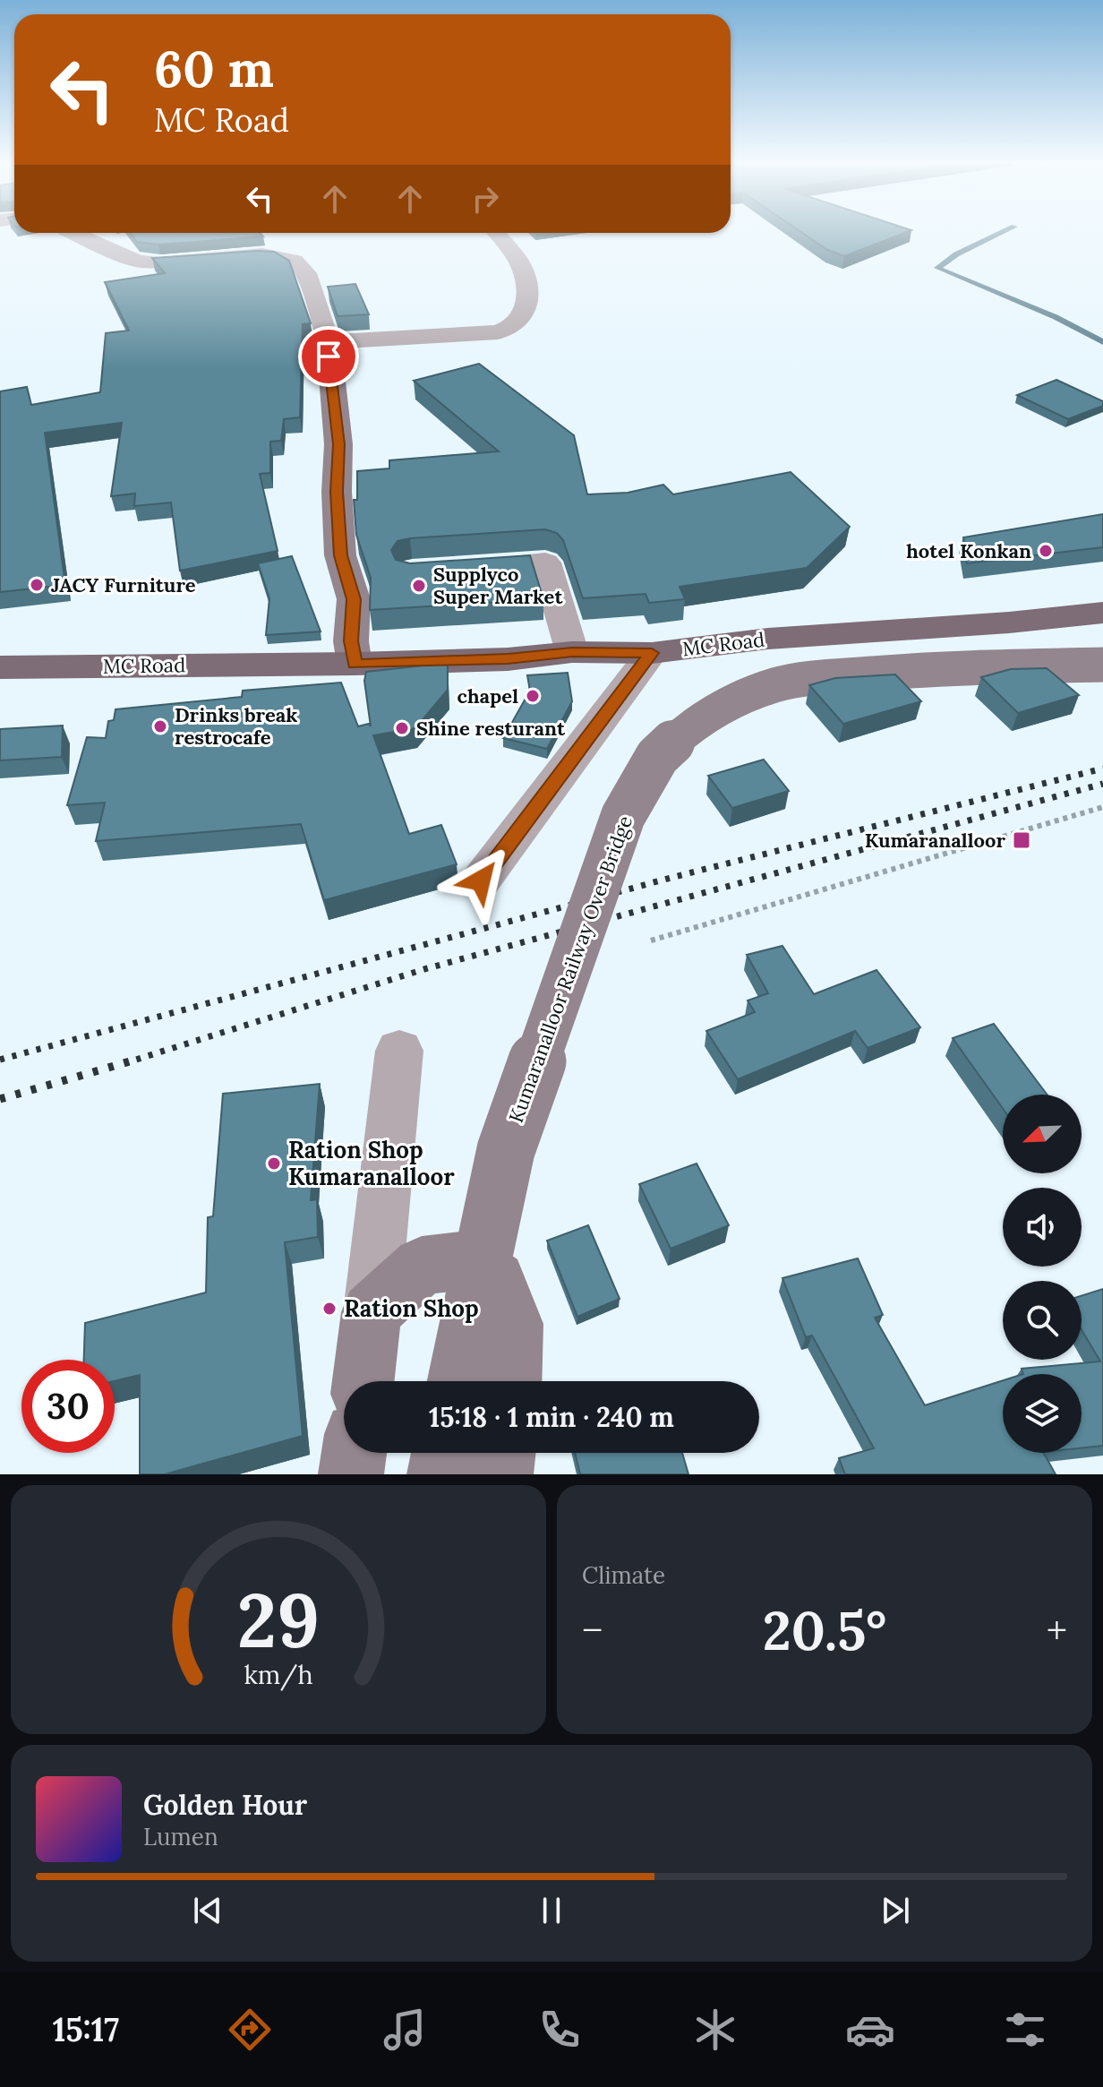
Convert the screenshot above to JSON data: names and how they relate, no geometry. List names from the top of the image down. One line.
{"streets":{"main road":["MC Road","Kumaranalloor Railway Over Bridge"]},"places":{"other":["hotel Konkan","JACY Furniture","Supplyco Super Market","chapel","Drinks break restrocafe","Shine resturant","Ration Shop Kumaranalloor","Ration Shop"],"transit":["Kumaranalloor"]},"north":"bottom left","page":{"turn":["60 m","MC Road"],"limit":"30","trip":"15:18 · 1 min · 240 m","tile":"Climate","heat":["−","20.5°","+"],"song":["Golden Hour","Lumen"],"tabs":"15:17","gauge":["29","km/h"]}}
